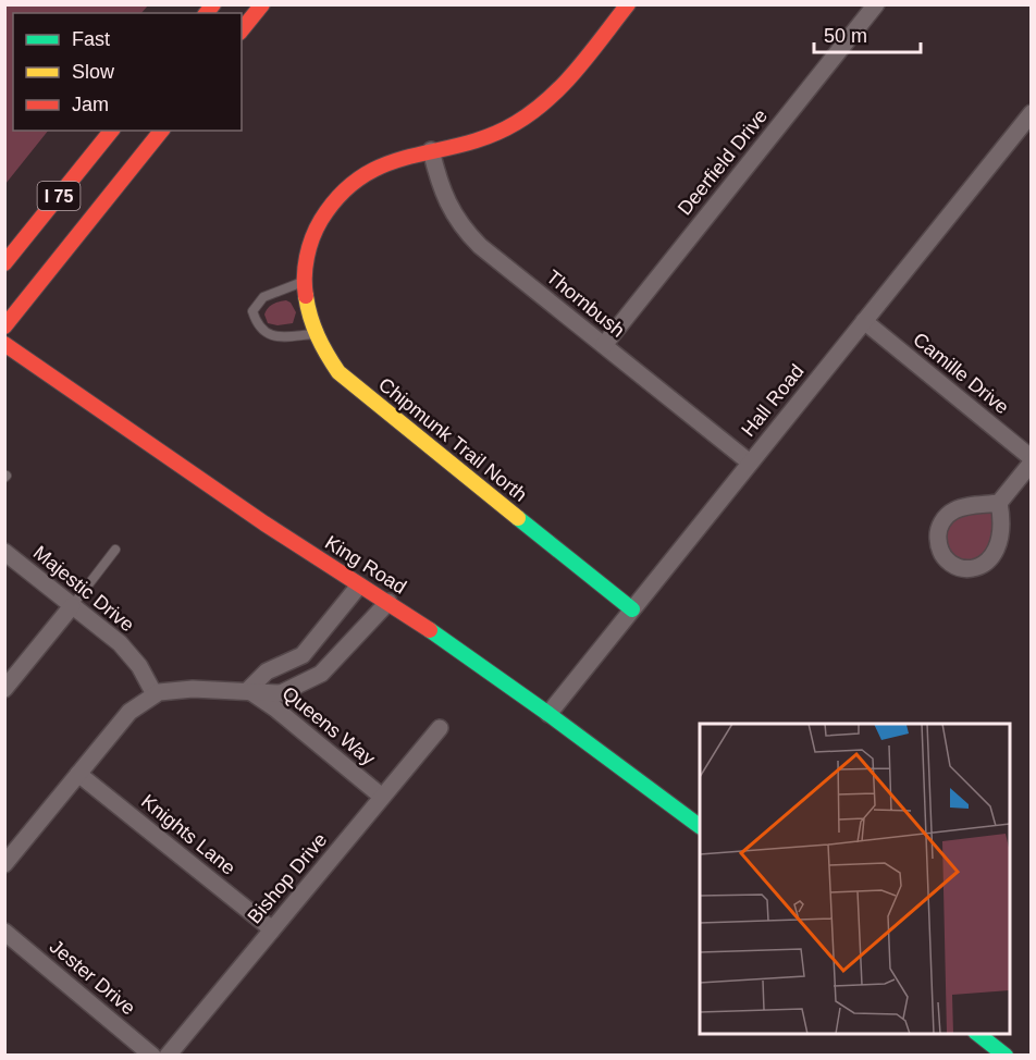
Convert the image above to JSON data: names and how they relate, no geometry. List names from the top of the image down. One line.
{"streets":{"main road":["I 75","Chipmunk Trail North","King Road"],"street":["Deerfield Drive","Thornbush","Camille Drive","Hall Road","Majestic Drive","Queens Way","Knights Lane","Bishop Drive","Jester Drive"]},"crossings":[["Deerfield Drive","Thornbush"],["Thornbush","Hall Road"],["Camille Drive","Hall Road"],["Hall Road","Chipmunk Trail North"],["Hall Road","King Road"],["Queens Way","Bishop Drive"],["Knights Lane","Bishop Drive"]],"legend":["Fast","Slow","Jam"],"scale_bar":"50 m"}
